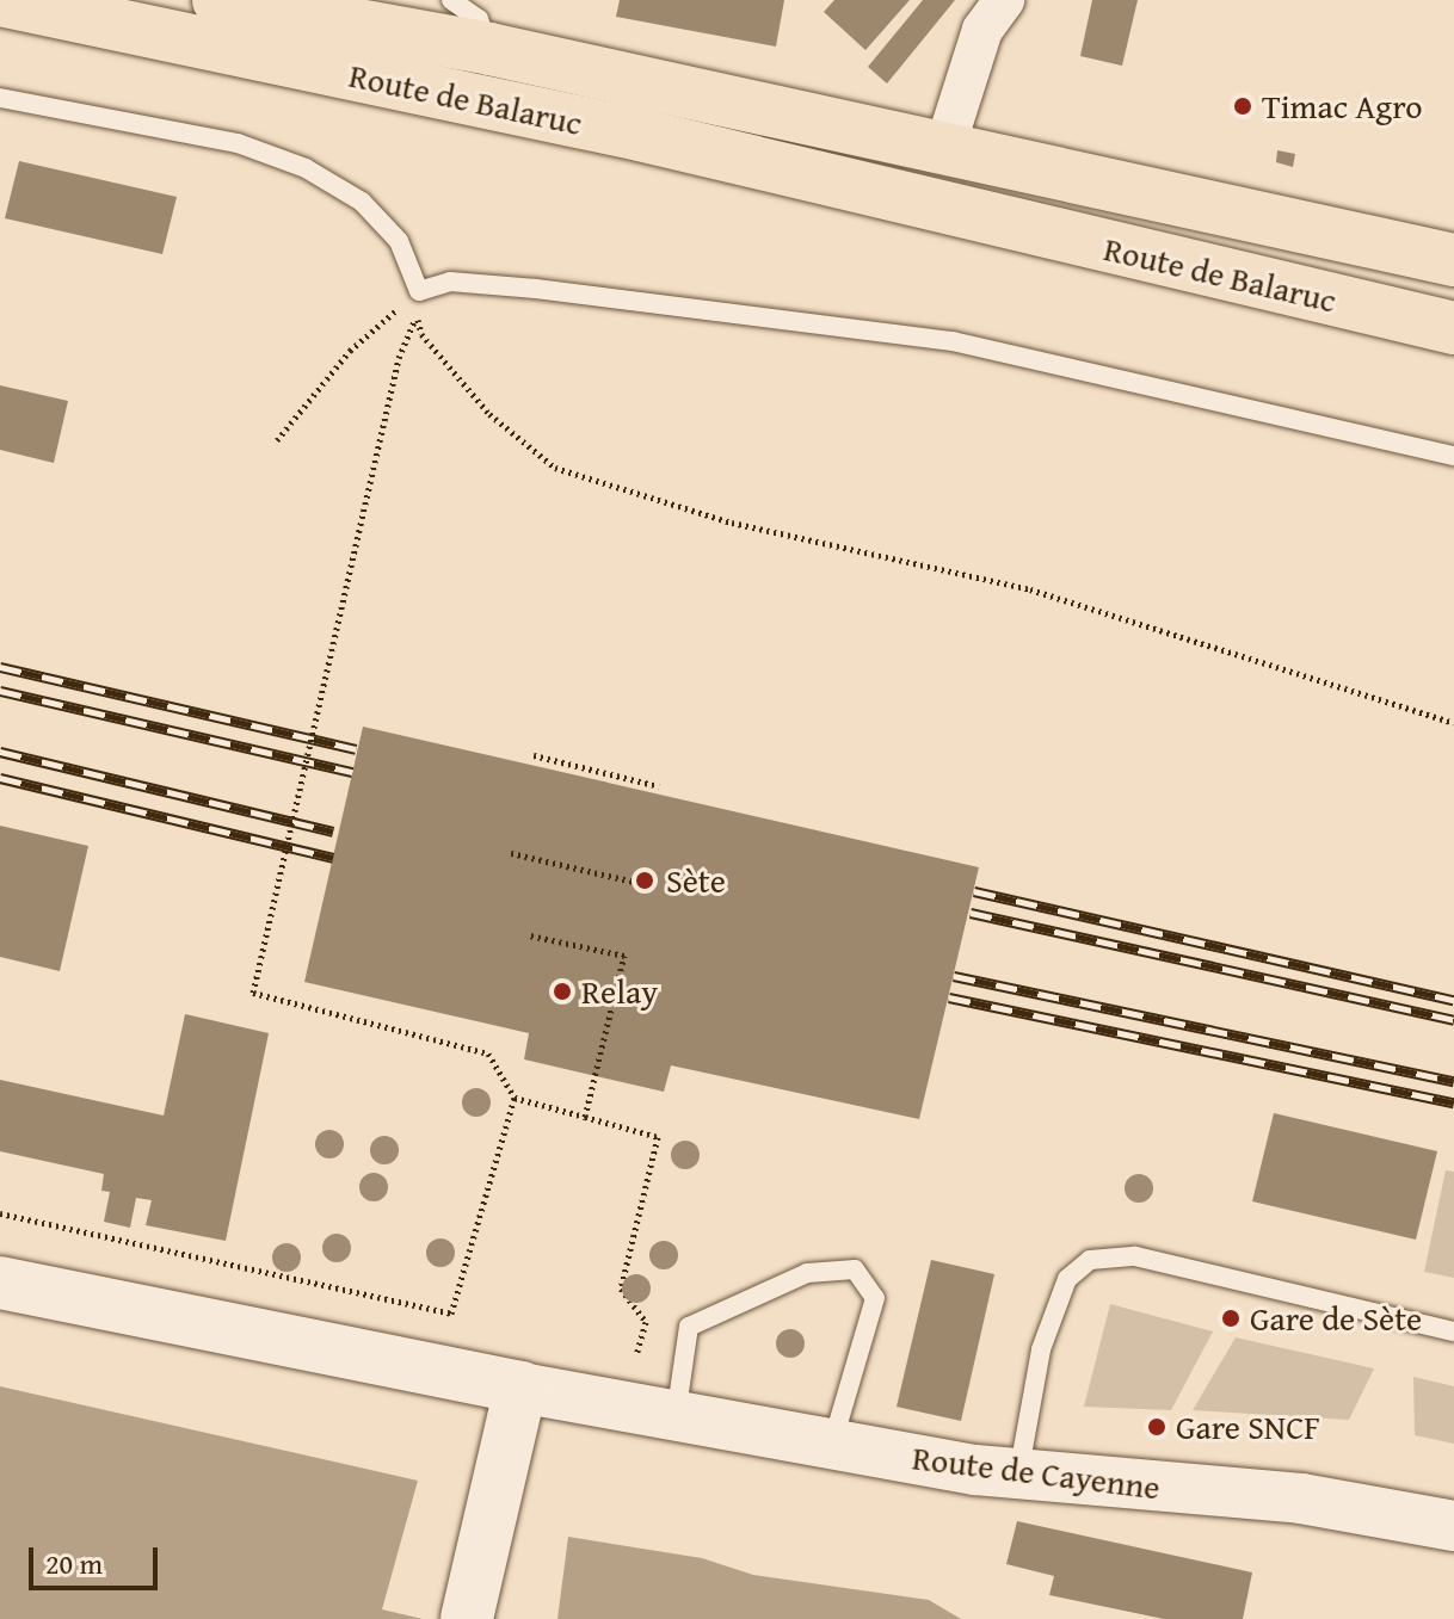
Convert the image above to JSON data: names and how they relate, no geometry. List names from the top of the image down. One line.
{"streets":{"main road":["Route de Balaruc"],"street":["Route de Cayenne"]},"places":["Timac Agro","Sète","Relay","Gare de Sète","Gare SNCF"],"scale_bar":"20 m"}
